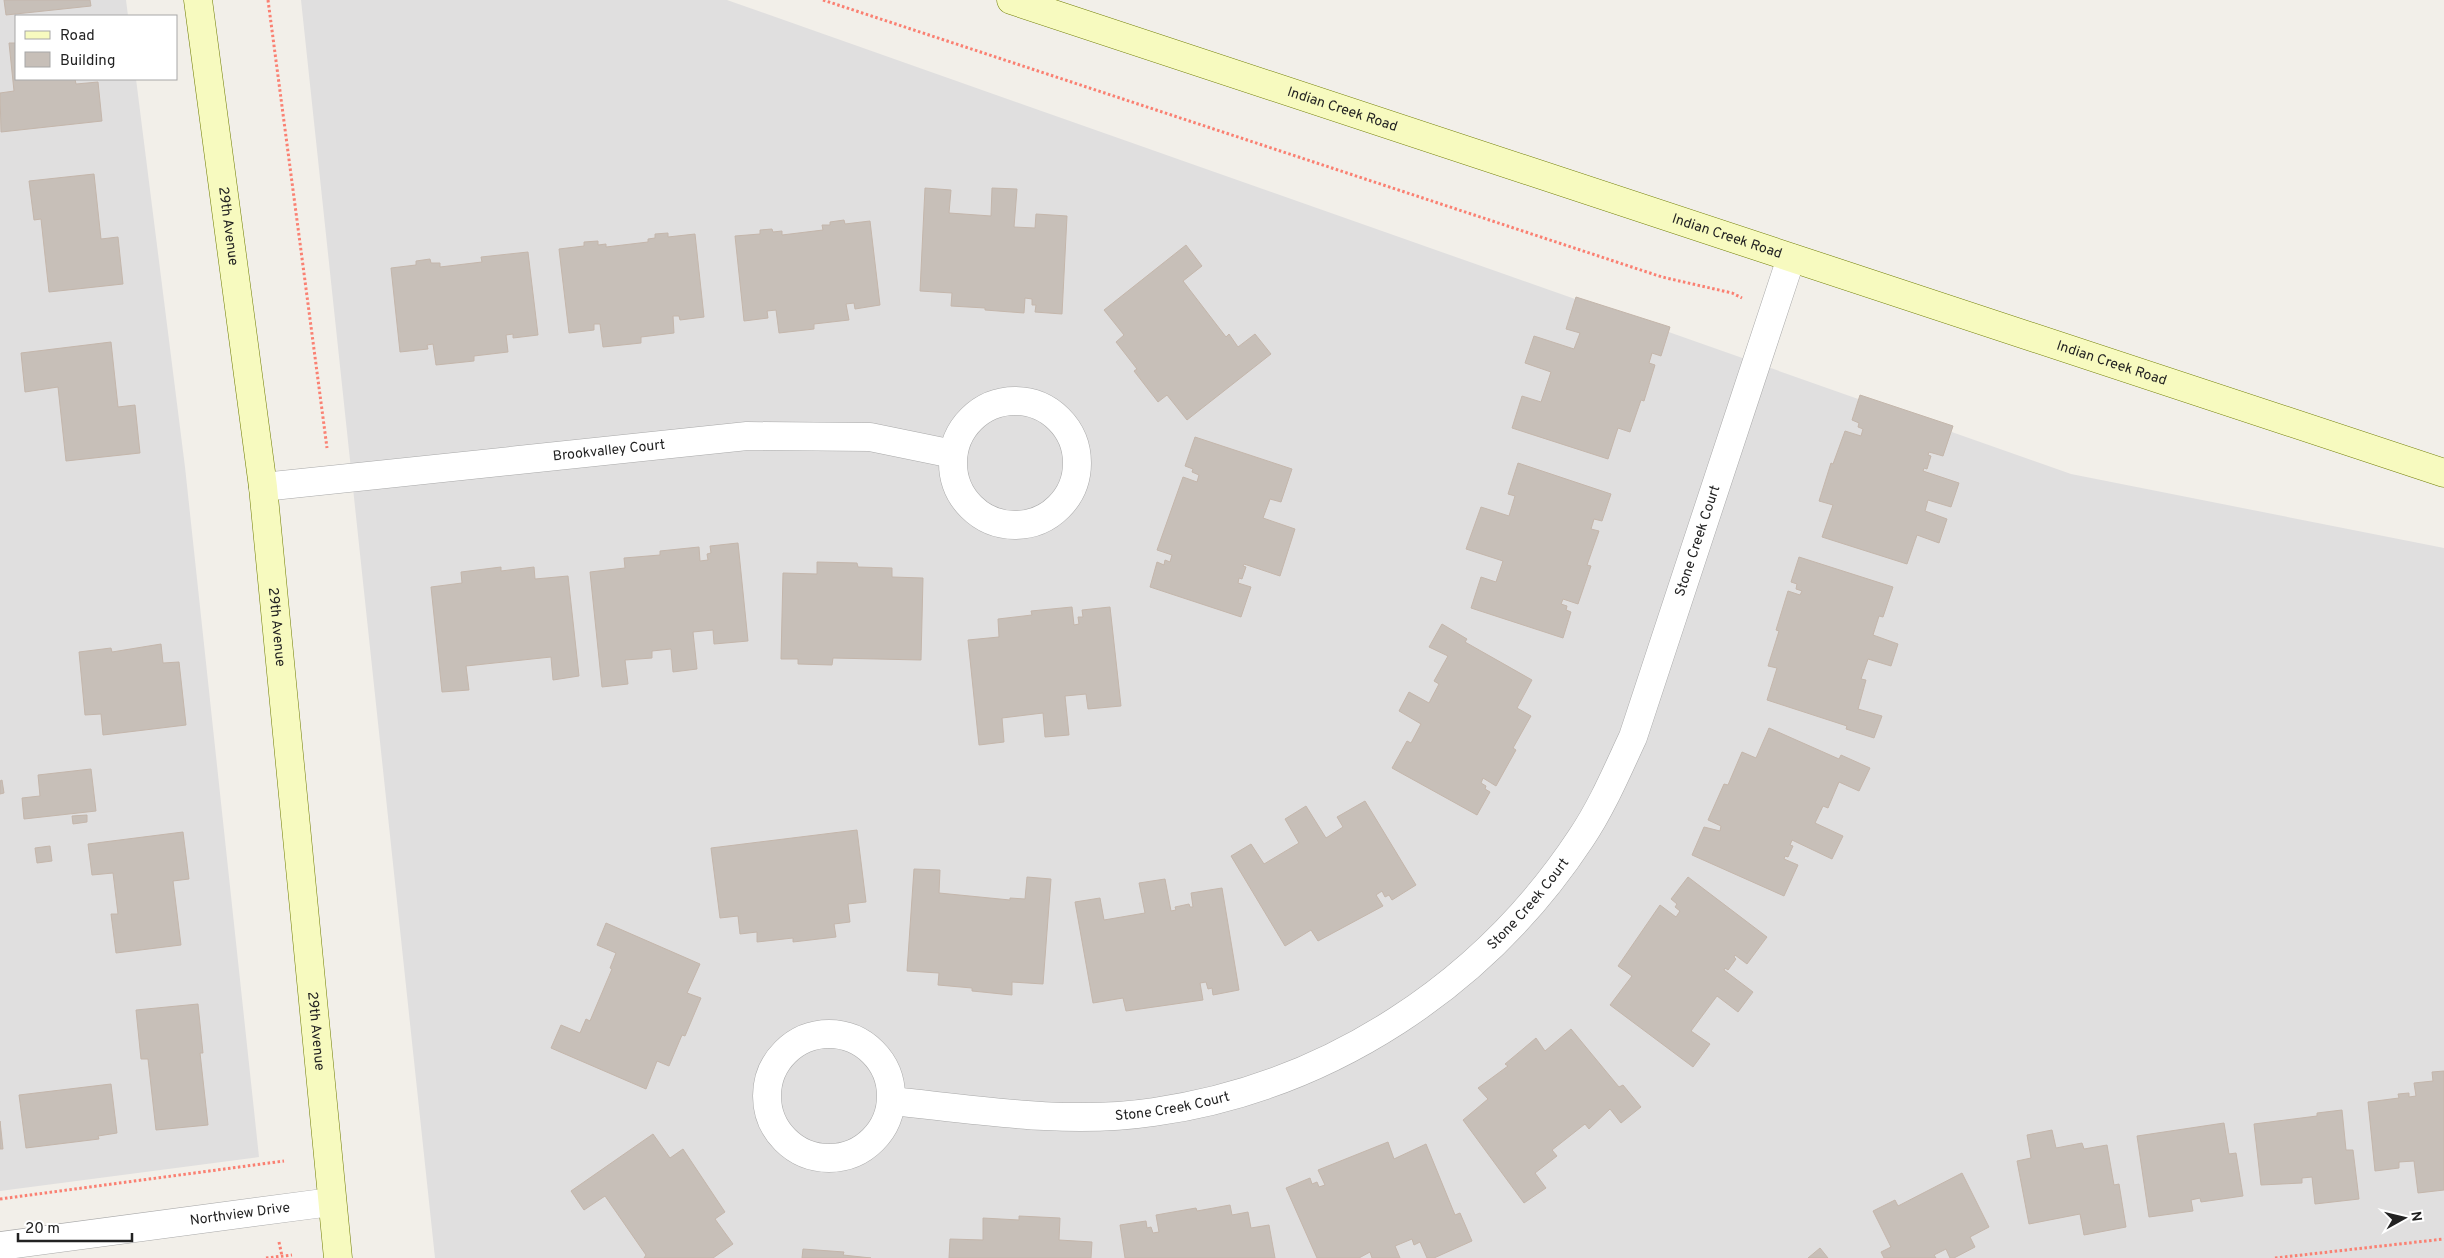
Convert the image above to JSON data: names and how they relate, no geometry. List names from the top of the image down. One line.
{"streets":{"street":["Indian Creek Road","29th Avenue","Brookvalley Court","Stone Creek Court","Northview Drive"]},"crossings":[["Indian Creek Road","Stone Creek Court"],["29th Avenue","Brookvalley Court"],["29th Avenue","Northview Drive"]],"legend":["Road","Building"],"scale_bar":"20 m","north":"right"}
